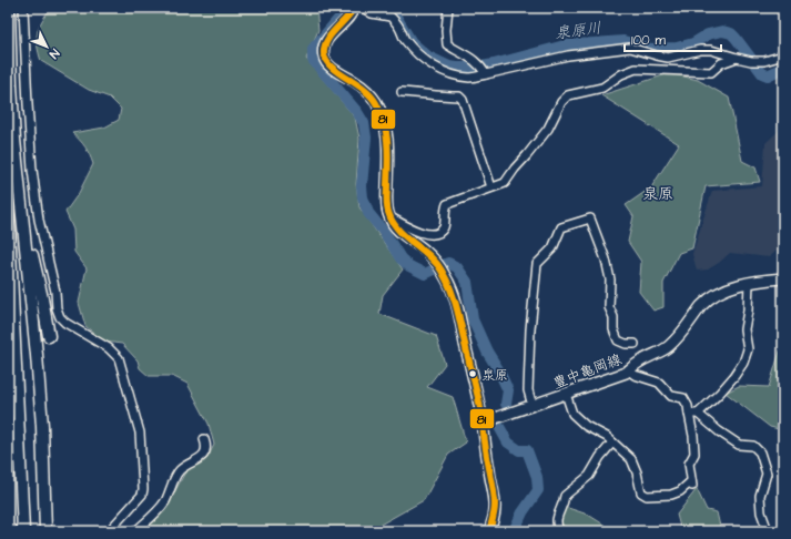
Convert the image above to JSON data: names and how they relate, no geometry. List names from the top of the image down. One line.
{"streets":{"main road":["豊中亀岡線"]},"districts":["泉原"],"water":["泉原川"],"places":["泉原"],"lines":["transit line 81"],"scale_bar":"100 m","north":"bottom right"}
